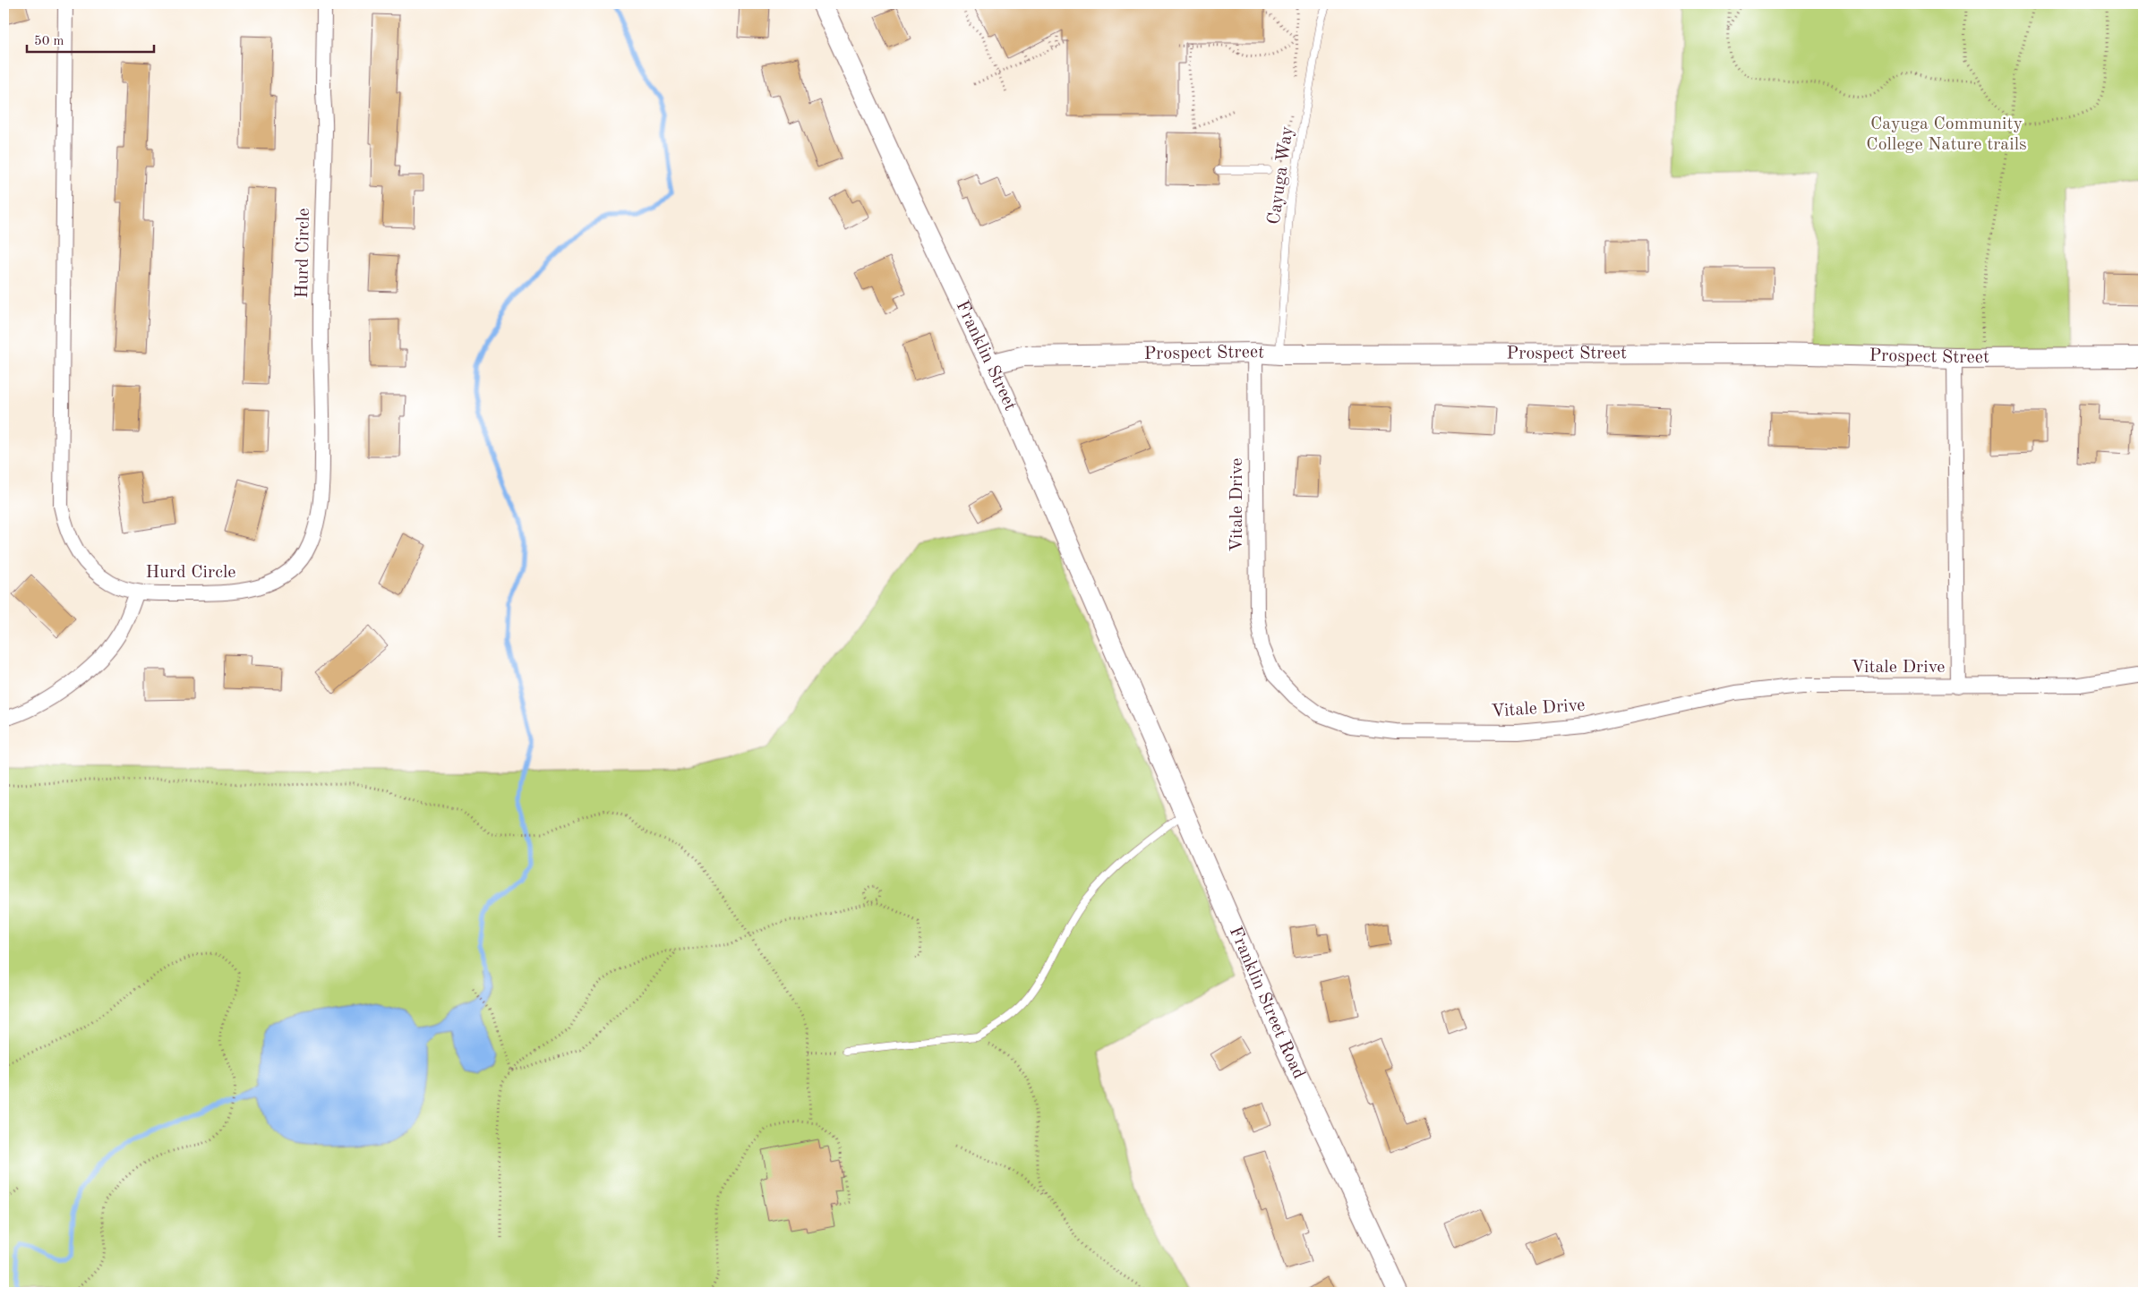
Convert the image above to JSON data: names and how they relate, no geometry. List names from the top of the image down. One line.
{"streets":{"street":["Hurd Circle","Prospect Street","Franklin Street","Vitale Drive","Franklin Street Road"],"lane":["Cayuga Way"]},"crossings":[["Cayuga Way","Prospect Street"],["Prospect Street","Franklin Street"],["Prospect Street","Vitale Drive"],["Franklin Street","Franklin Street Road"]],"parks":["Cayuga Community College Nature trails"],"scale_bar":"50 m"}
